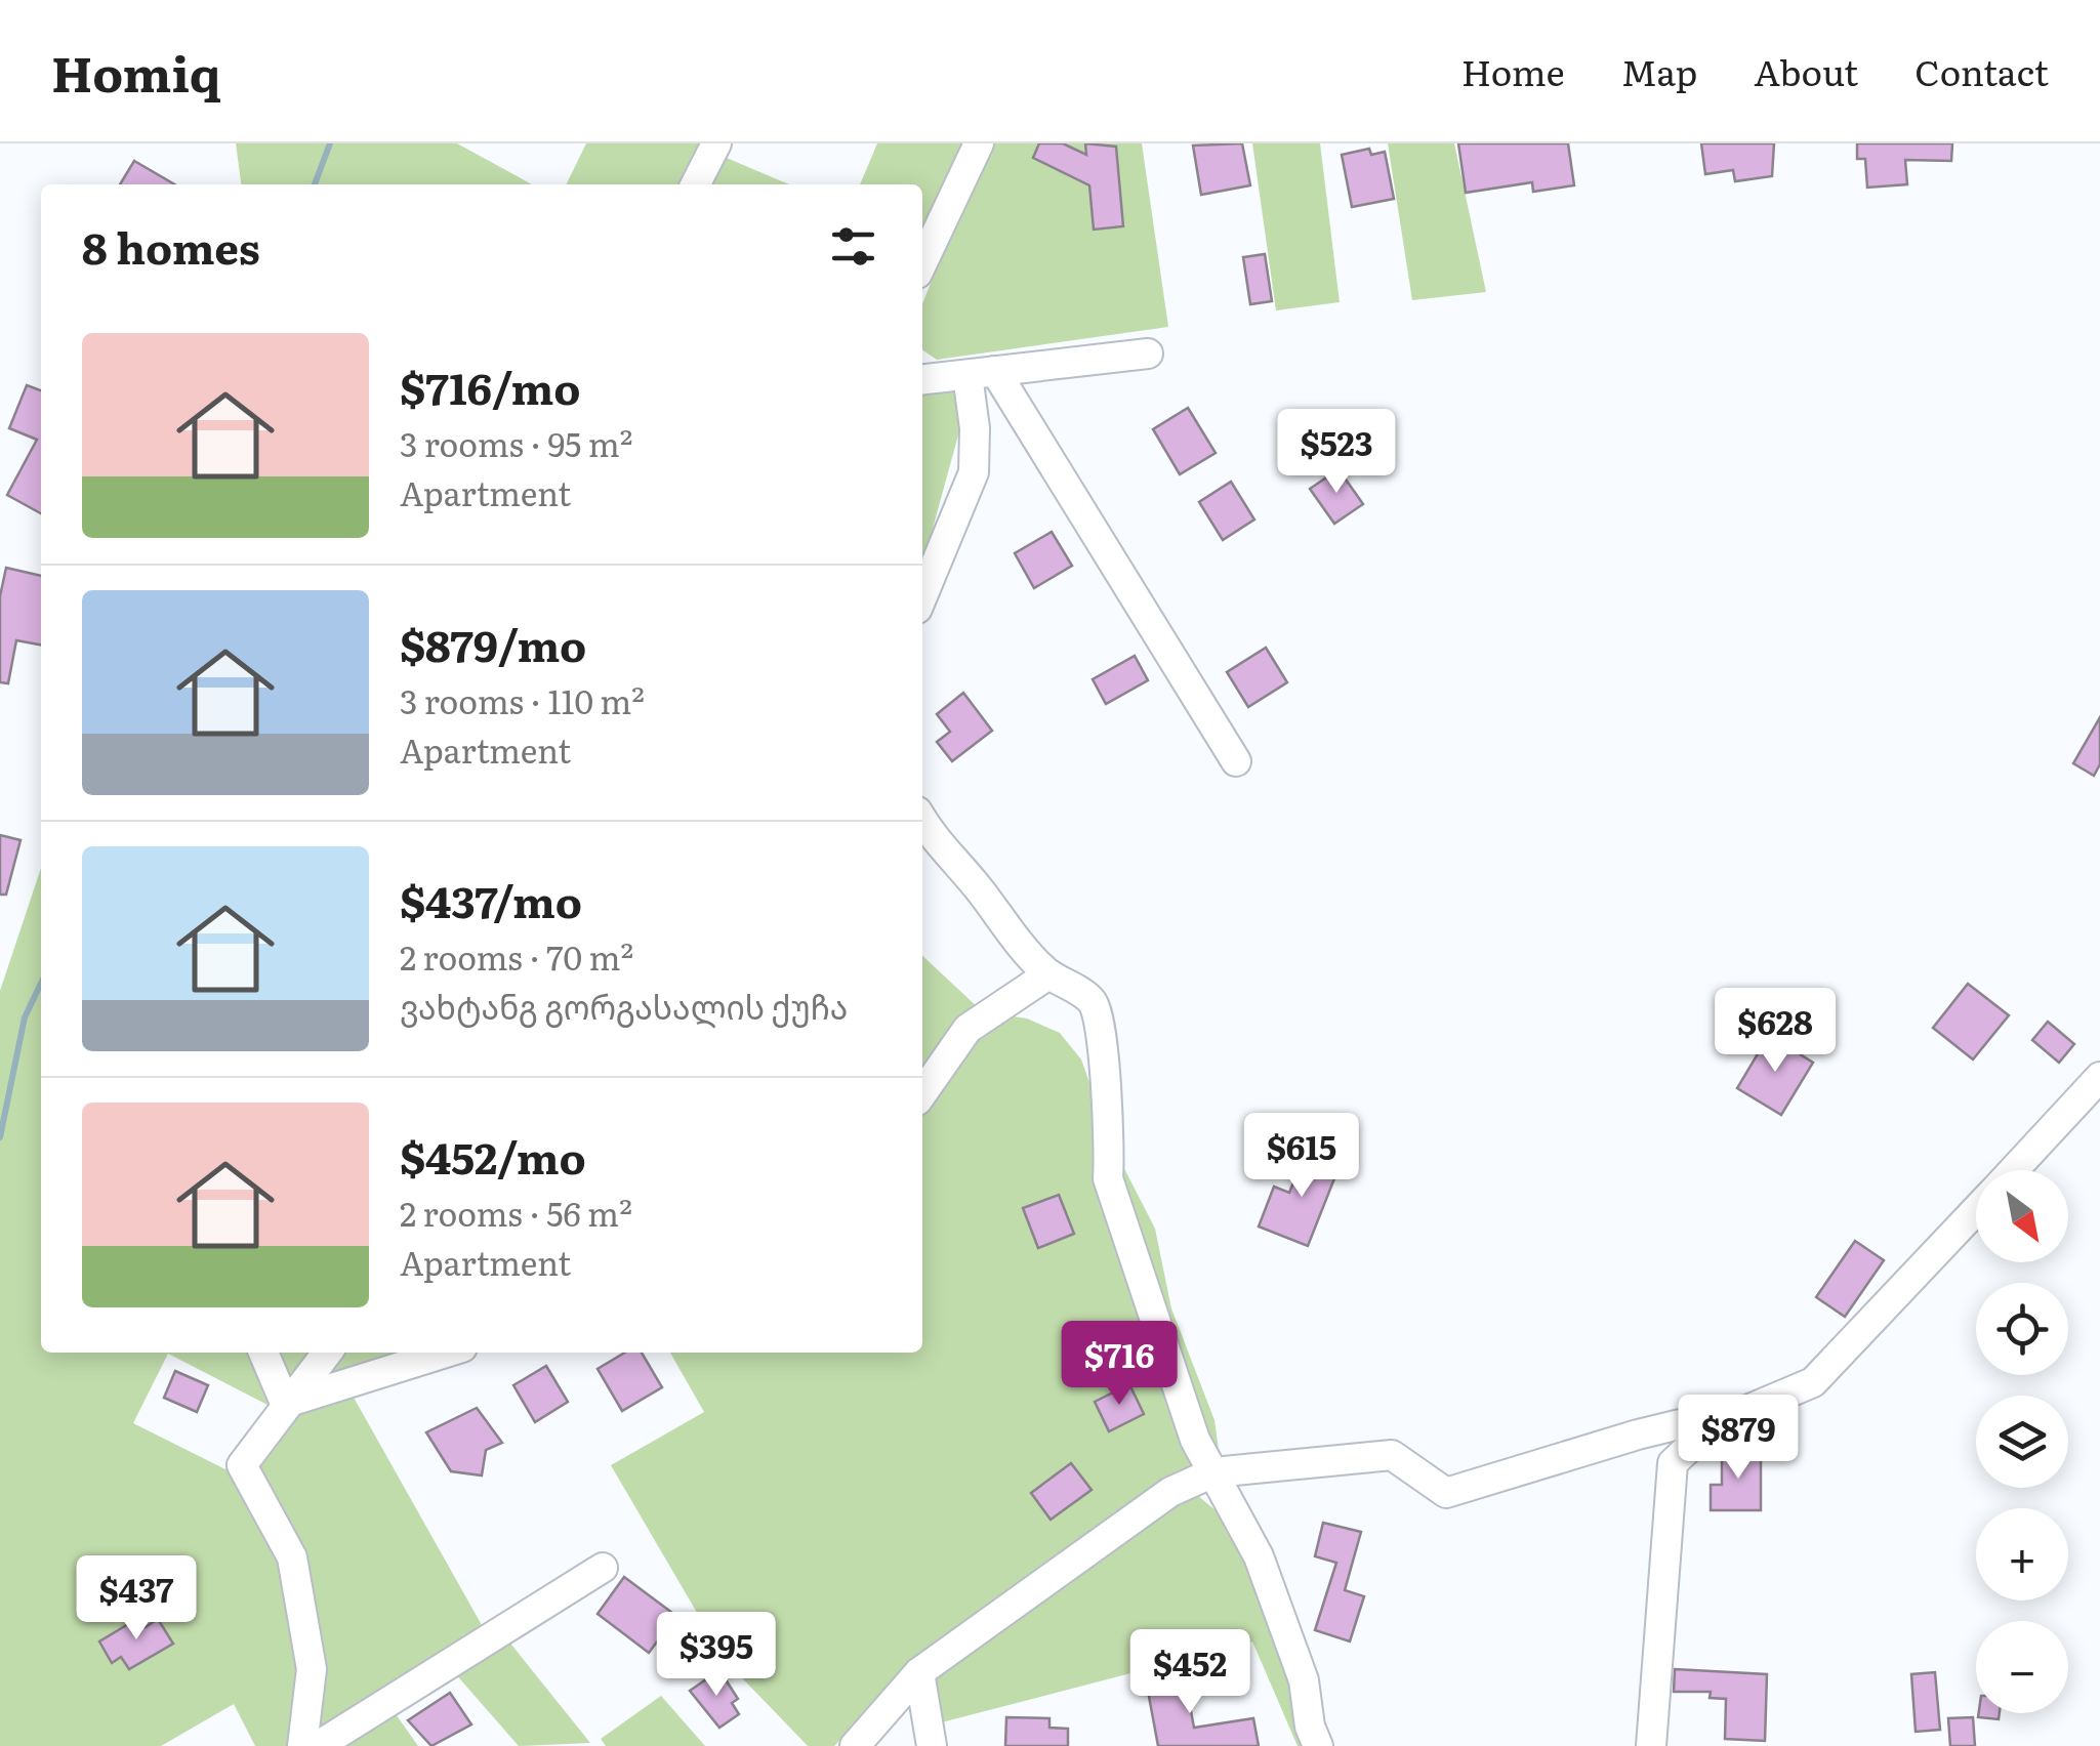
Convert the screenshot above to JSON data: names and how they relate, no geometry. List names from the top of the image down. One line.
{"north":"bottom right","page":{"header":"Homiq","nav":["Home","Map","About","Contact"],"heading":"8 homes","list":[{"name":"$716/mo","note":"3 rooms · 95 m² · Apartment"},{"name":"$879/mo","note":"3 rooms · 110 m² · Apartment"},{"name":"$437/mo","note":"2 rooms · 70 m² · ვახტანგ გორგასალის ქუჩა"},{"name":"$452/mo","note":"2 rooms · 56 m² · Apartment"}],"price":["$523","$628","$615","$716","$879","$437","$395","$452"],"map_buttons":["+","−"]}}
